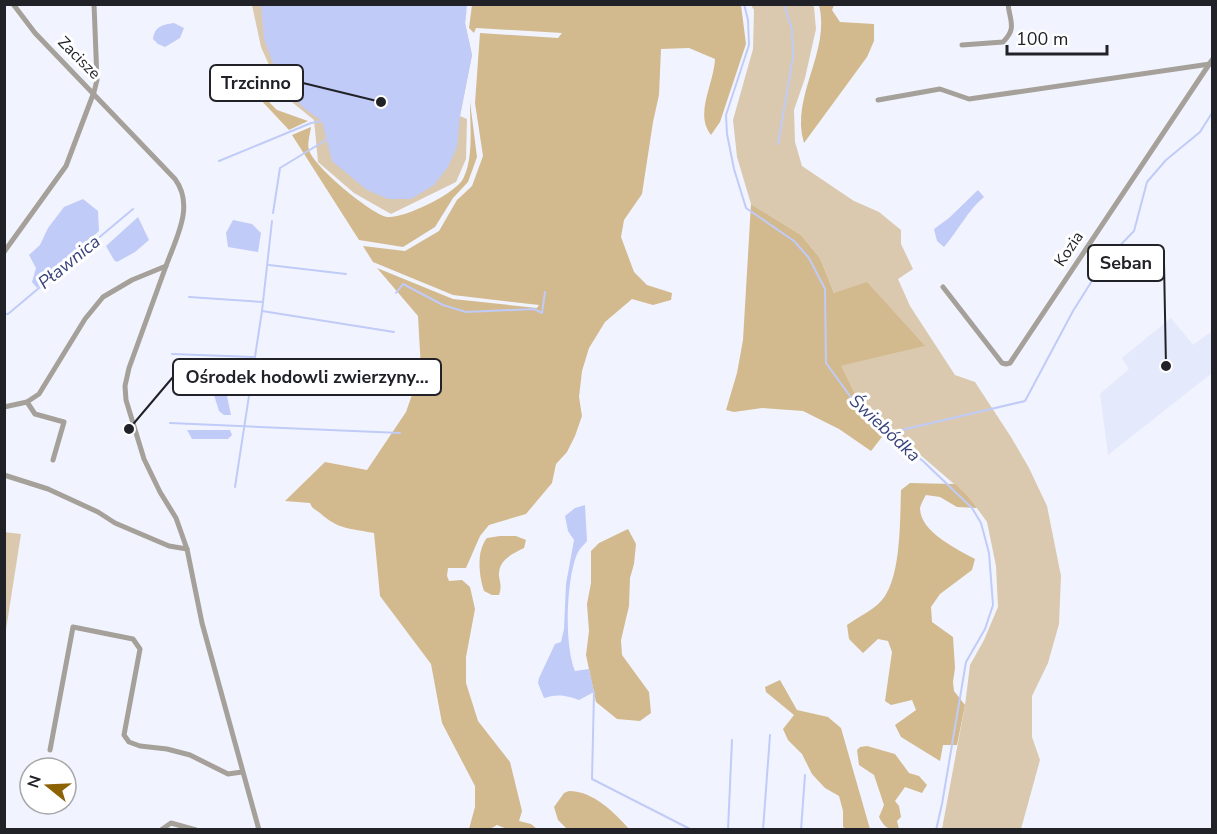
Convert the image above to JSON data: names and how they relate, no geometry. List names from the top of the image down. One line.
{"streets":{"street":["Zacisze","Kozia"]},"water":["Pławnica","Świebódka"],"places":["Trzcinno","Seban","Ośrodek hodowli zwierzyny..."],"scale_bar":"100 m","north":"left"}
